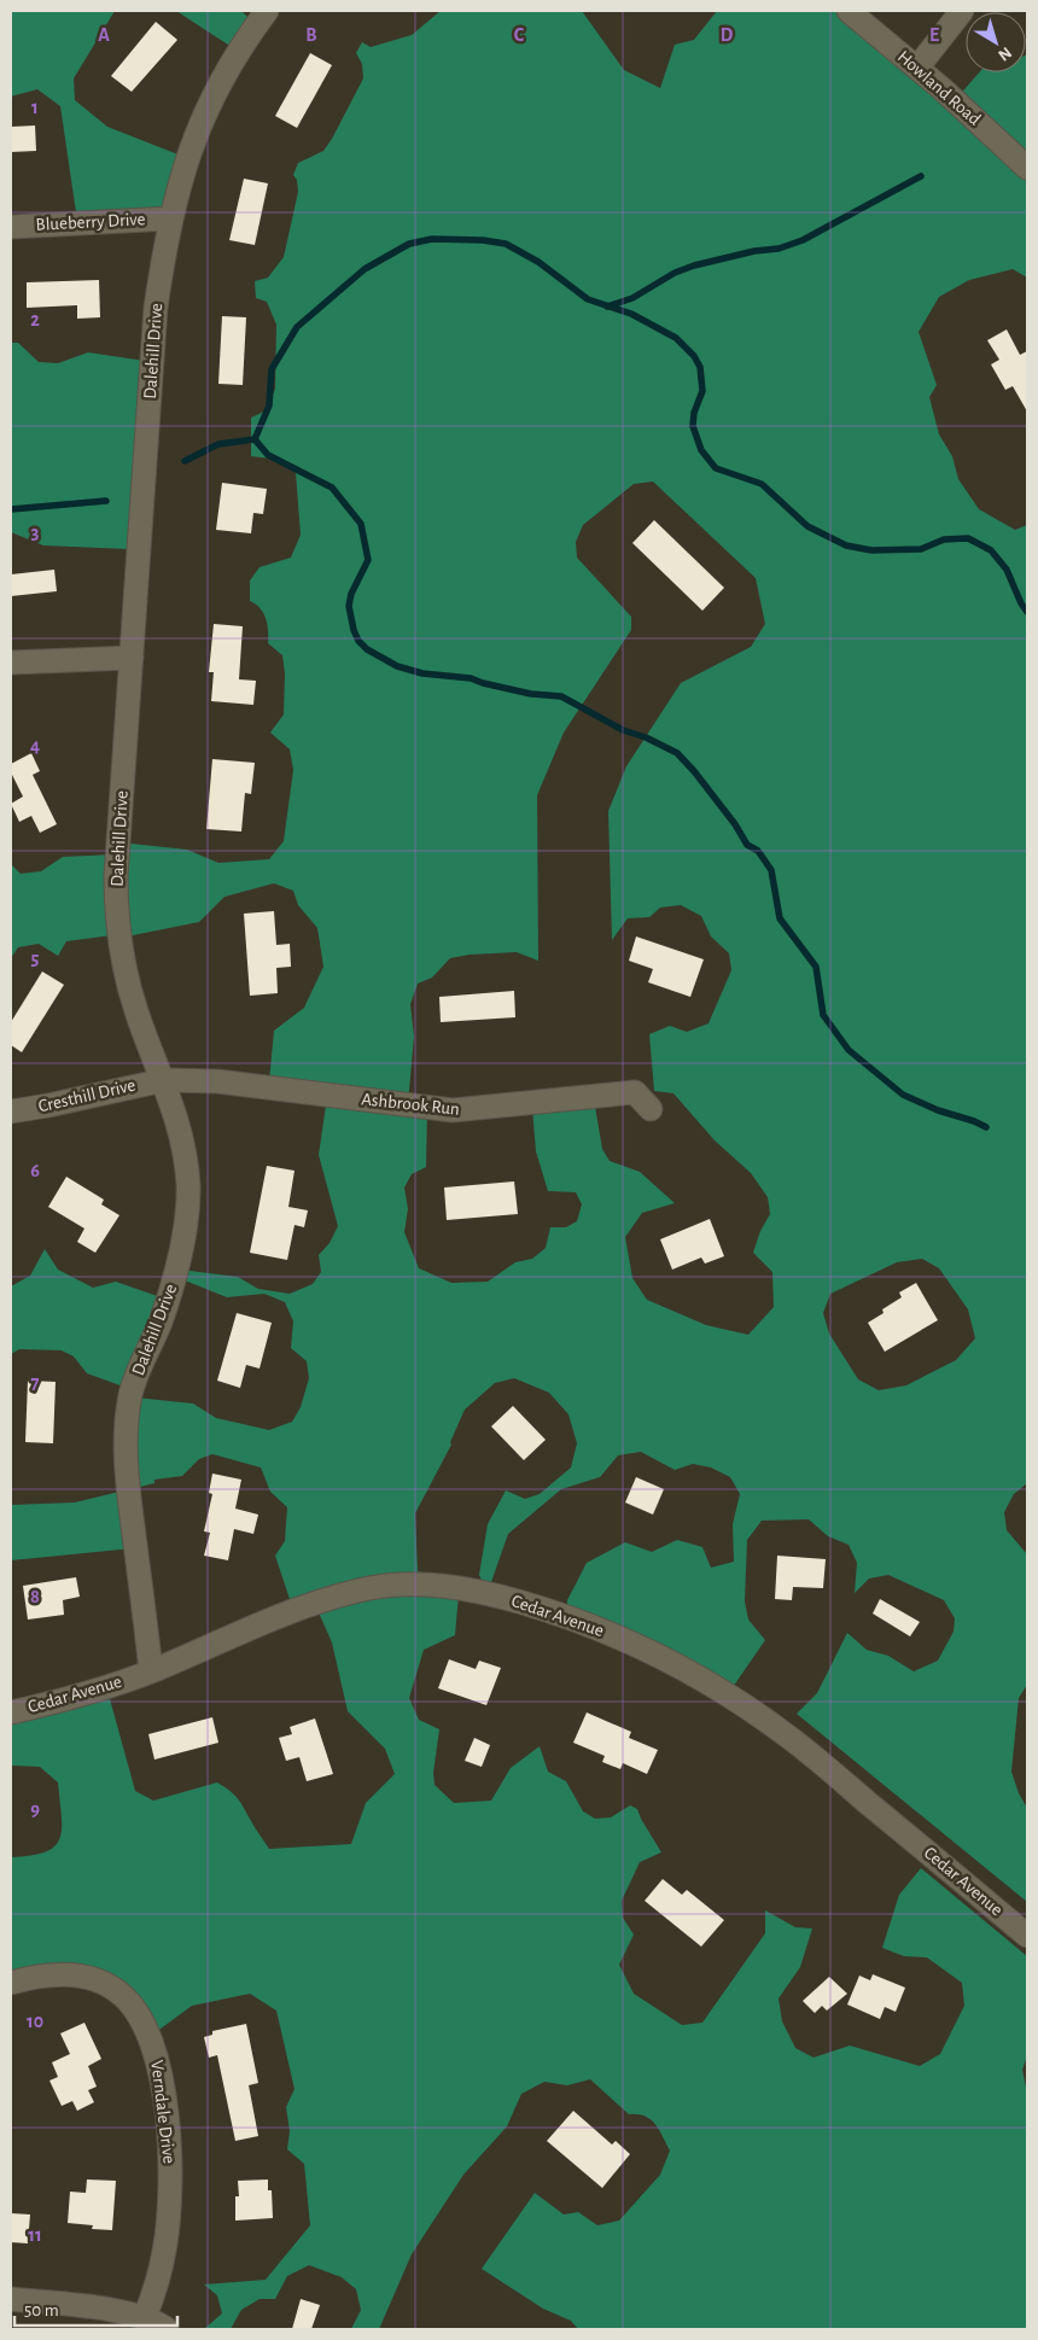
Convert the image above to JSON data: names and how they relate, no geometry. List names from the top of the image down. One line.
{"streets":{"street":["Howland Road","Blueberry Drive","Dalehill Drive","Cresthill Drive","Ashbrook Run","Cedar Avenue","Verndale Drive"]},"crossings":[["Blueberry Drive","Dalehill Drive"],["Dalehill Drive","Cresthill Drive"],["Dalehill Drive","Ashbrook Run"],["Dalehill Drive","Cedar Avenue"],["Cresthill Drive","Ashbrook Run"]],"scale_bar":"50 m","north":"bottom right","grid":{"columns":["A","B","C","D","E"],"rows":["1","2","3","4","5","6","7","8","9","10","11"]}}
